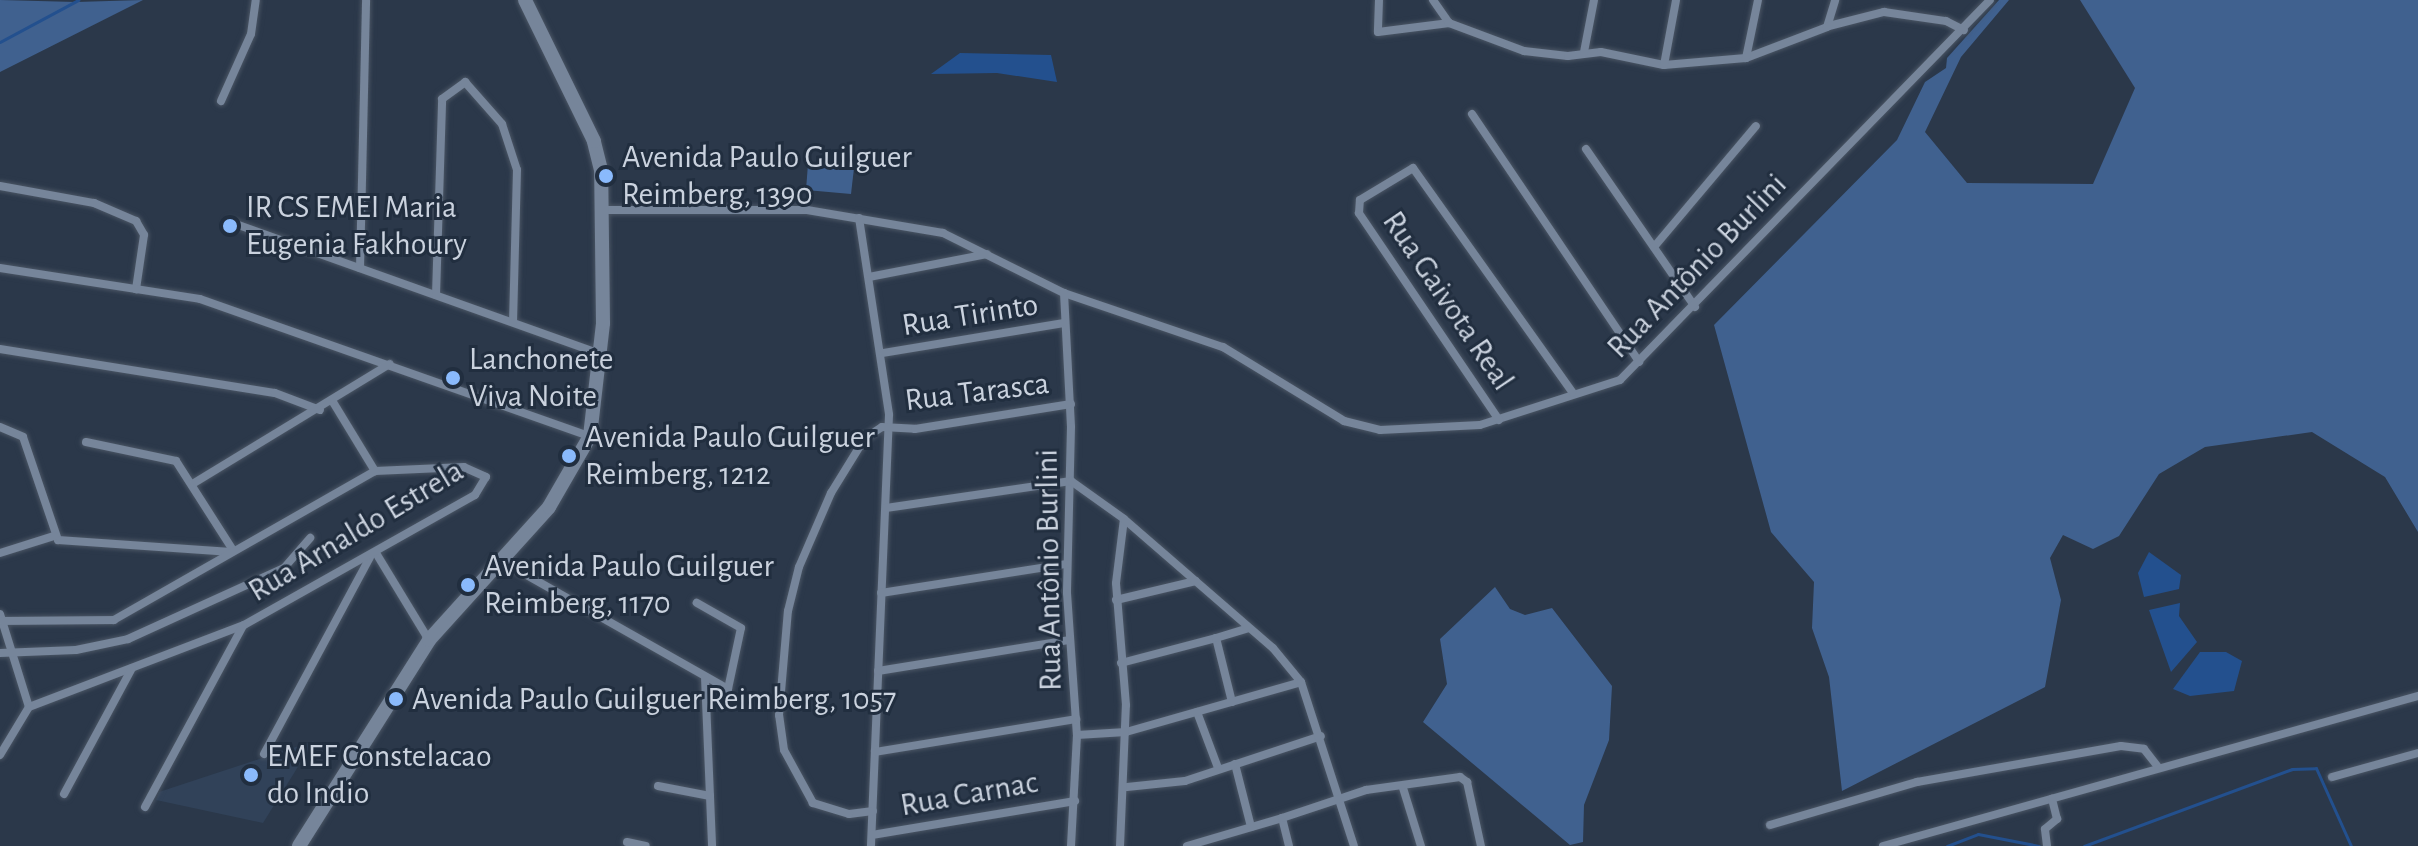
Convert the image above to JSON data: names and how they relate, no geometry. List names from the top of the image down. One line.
{"streets":{"street":["Rua Antônio Burlini","Rua Gaivota Real","Rua Tirinto","Rua Tarasca","Rua Arnaldo Estrela","Rua Carnac"]},"crossings":[["Rua Antônio Burlini","Rua Gaivota Real"],["Rua Antônio Burlini","Rua Tirinto"],["Rua Antônio Burlini","Rua Tarasca"],["Rua Antônio Burlini","Rua Carnac"]],"places":["Avenida Paulo Guilguer Reimberg, 1390","IR CS EMEI Maria Eugenia Fakhoury","Lanchonete Viva Noite","Avenida Paulo Guilguer Reimberg, 1212","Avenida Paulo Guilguer Reimberg, 1170","Avenida Paulo Guilguer Reimberg, 1057","EMEF Constelacao do Indio"]}
